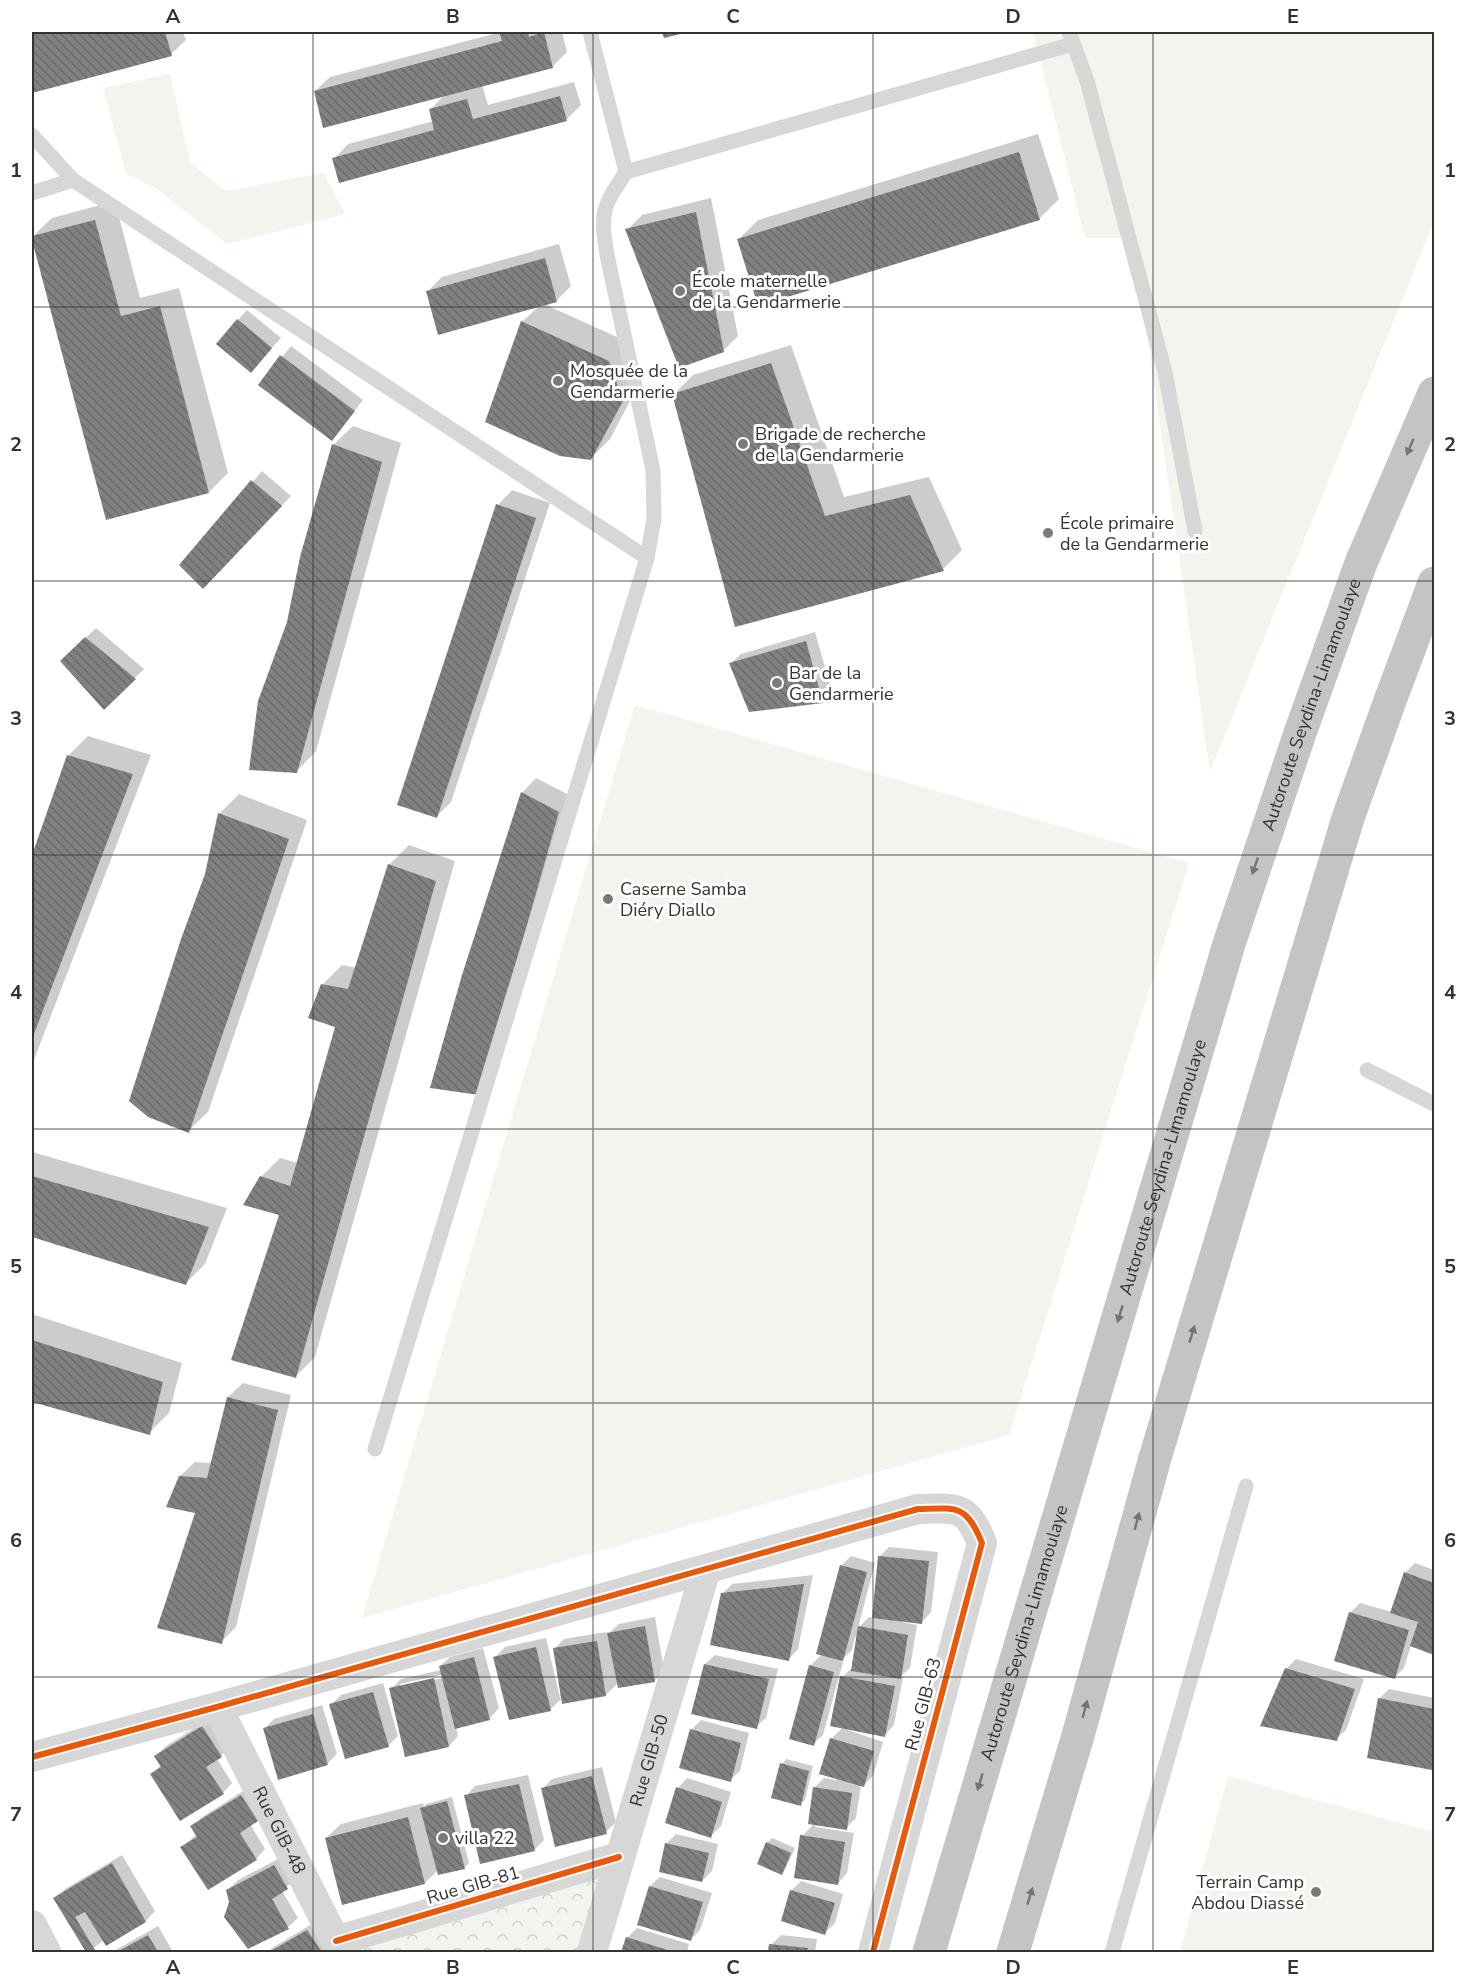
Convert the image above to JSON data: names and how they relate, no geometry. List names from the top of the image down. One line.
{"streets":{"highway":["Autoroute Seydina-Limamoulaye"],"street":["Rue GIB-63","Rue GIB-50","Rue GIB-48","Rue GIB-81"]},"crossings":[["Rue GIB-63","Rue GIB-50"],["Rue GIB-63","Rue GIB-48"],["Rue GIB-50","Rue GIB-81"],["Rue GIB-48","Rue GIB-81"]],"places":["École maternelle de la Gendarmerie","Mosquée de la Gendarmerie","Brigade de recherche de la Gendarmerie","École primaire de la Gendarmerie","Bar de la Gendarmerie","Caserne Samba Diéry Diallo","villa 22","Terrain Camp Abdou Diassé"],"grid":{"columns":["A","B","C","D","E"],"rows":["1","2","3","4","5","6","7"]}}
